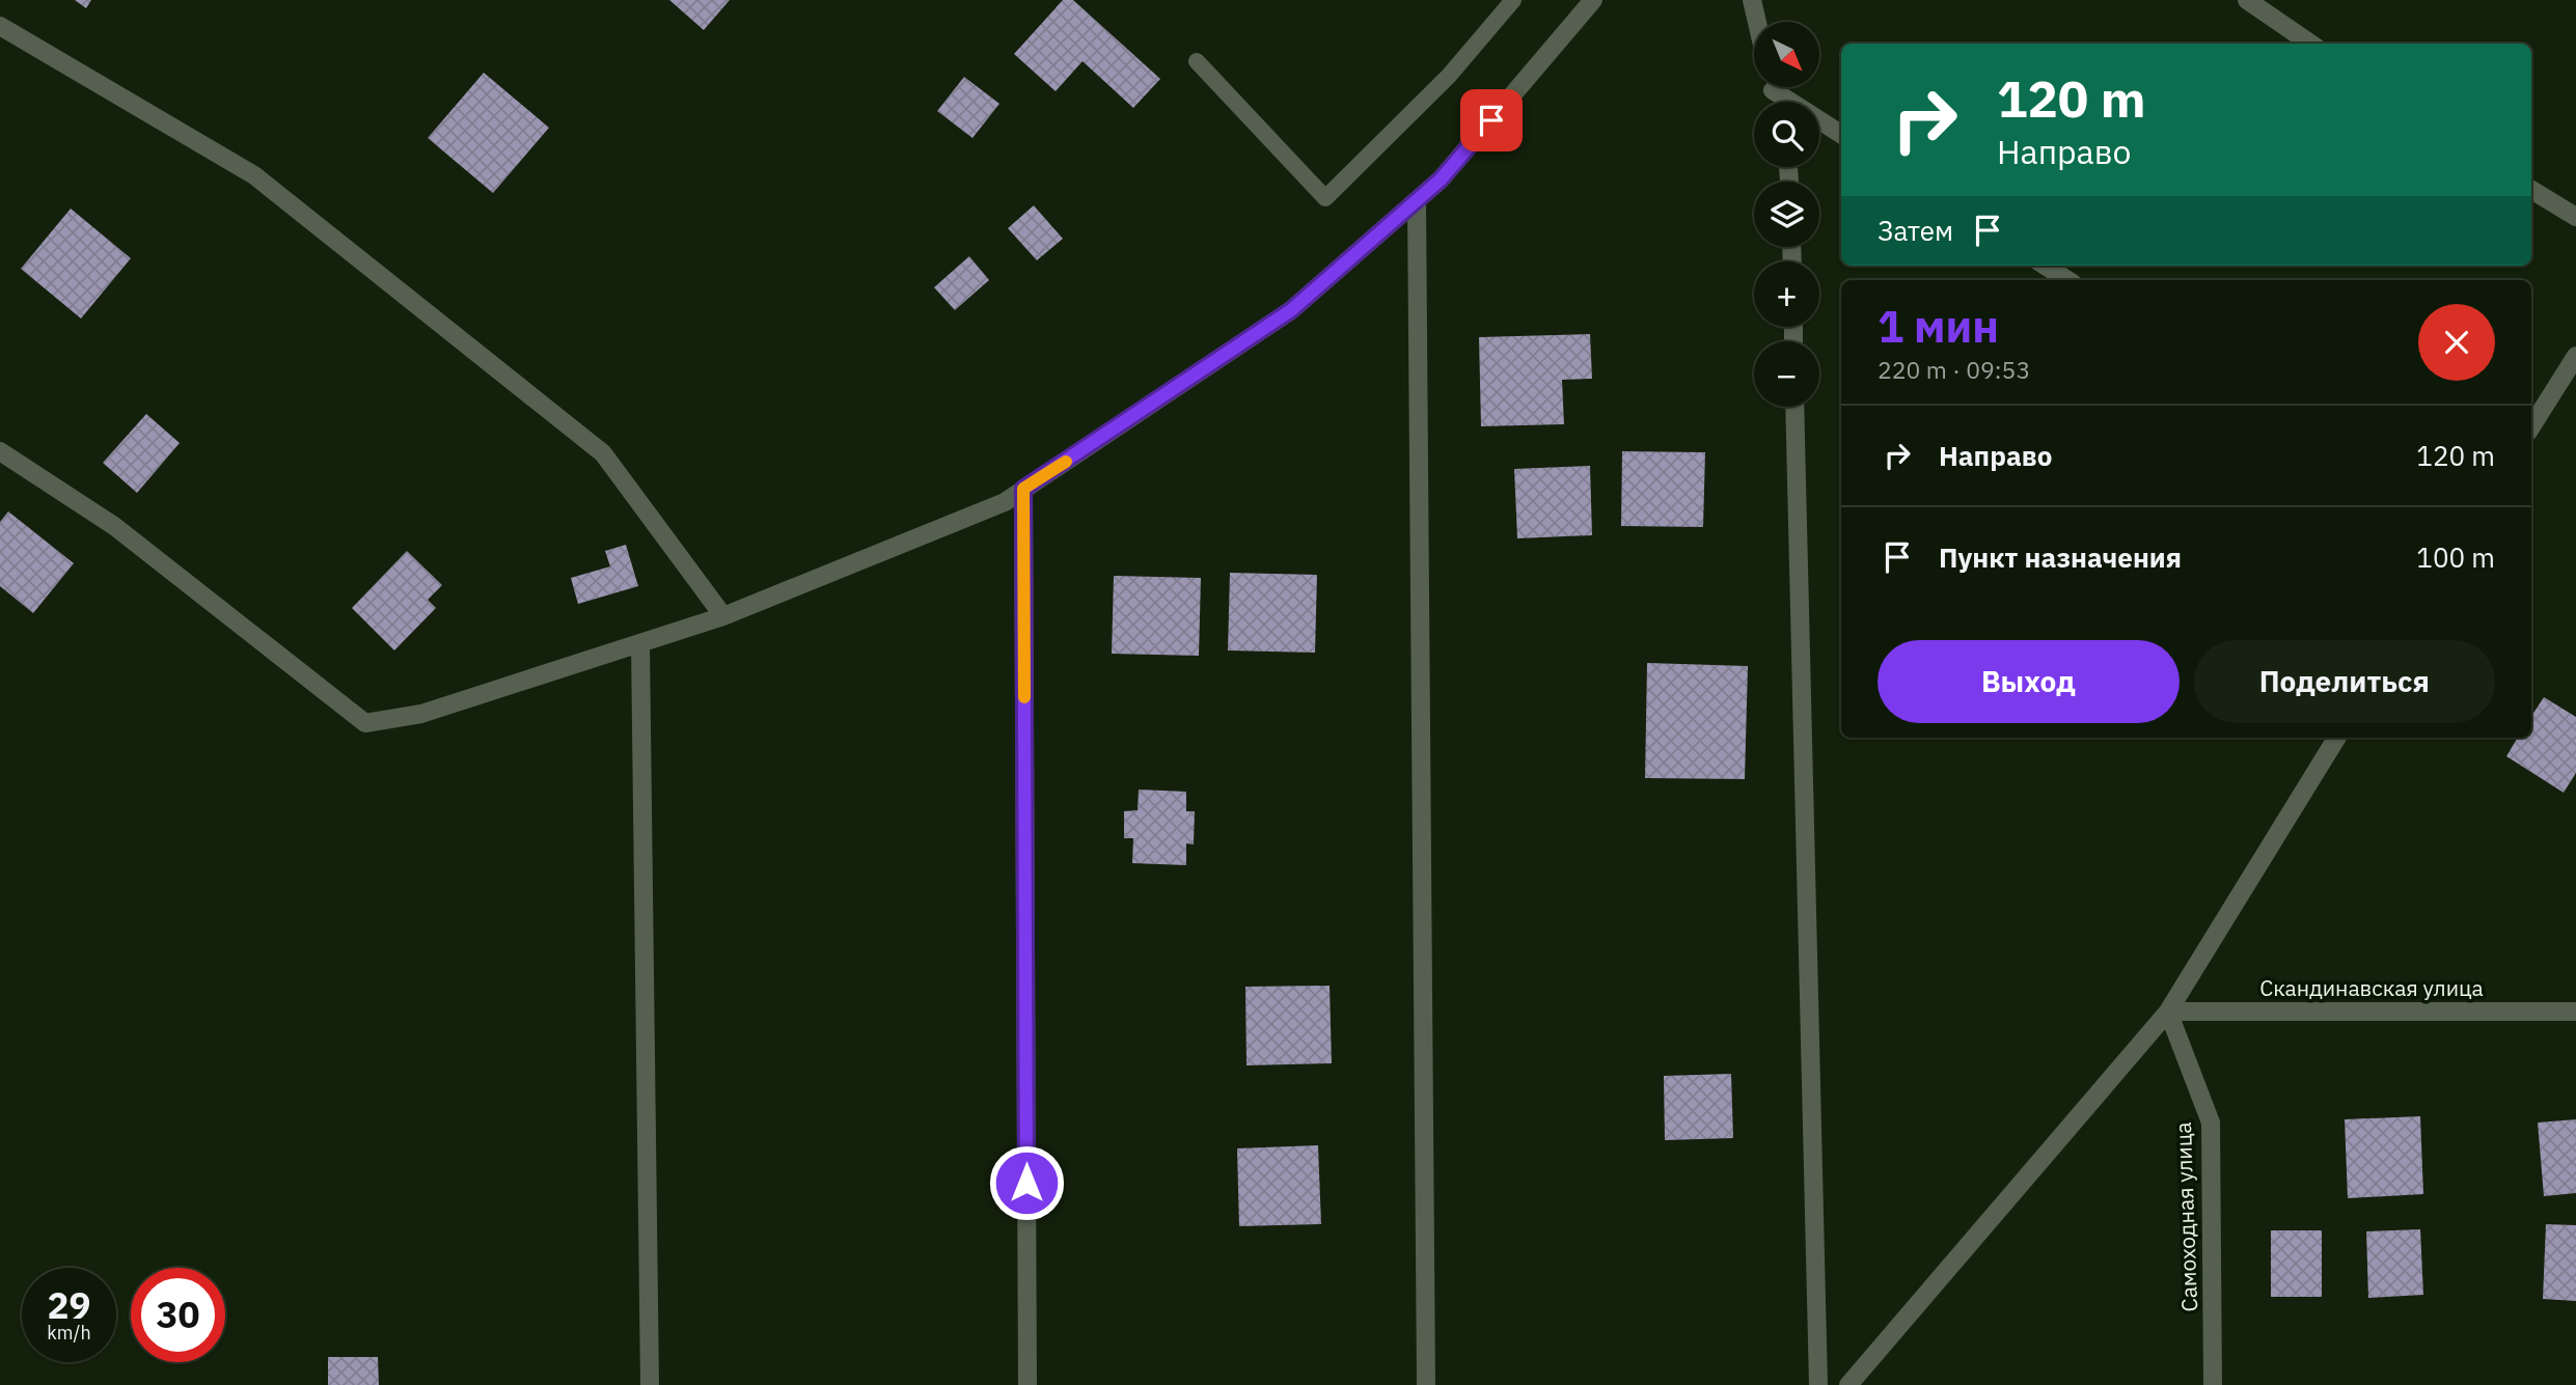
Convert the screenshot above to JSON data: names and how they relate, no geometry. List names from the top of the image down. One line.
{"streets":{"street":["Скандинавская улица","Самоходная улица"]},"crossings":[["Скандинавская улица","Самоходная улица"]],"north":"bottom right","page":{"map_buttons":["+","−"],"turn":["120 m","Направо"],"then":"Затем","heading":["1 мин","220 m · 09:53"],"list":[{"name":"Направо","value":"120 m"},{"name":"Пункт назначения","value":"100 m"}],"buttons":["Выход","Поделиться"],"speed":"29 km/h","limit":"30"}}
